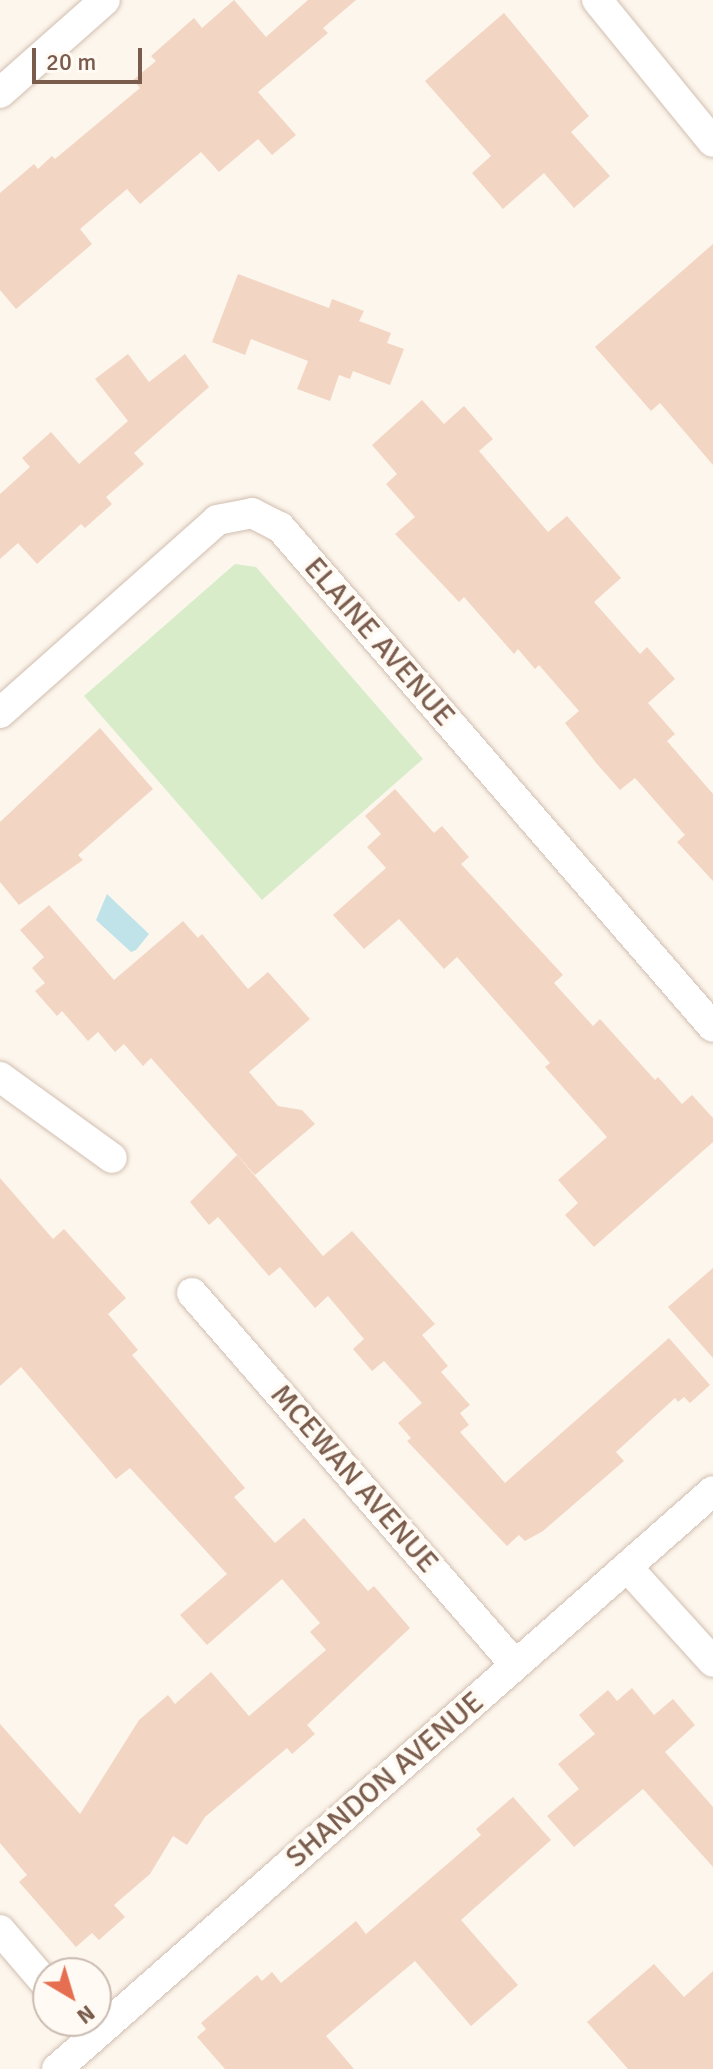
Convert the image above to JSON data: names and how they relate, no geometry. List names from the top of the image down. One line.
{"streets":{"street":["ELAINE AVENUE","MCEWAN AVENUE","SHANDON AVENUE"]},"crossings":[["MCEWAN AVENUE","SHANDON AVENUE"]],"scale_bar":"20 m","north":"bottom right"}
